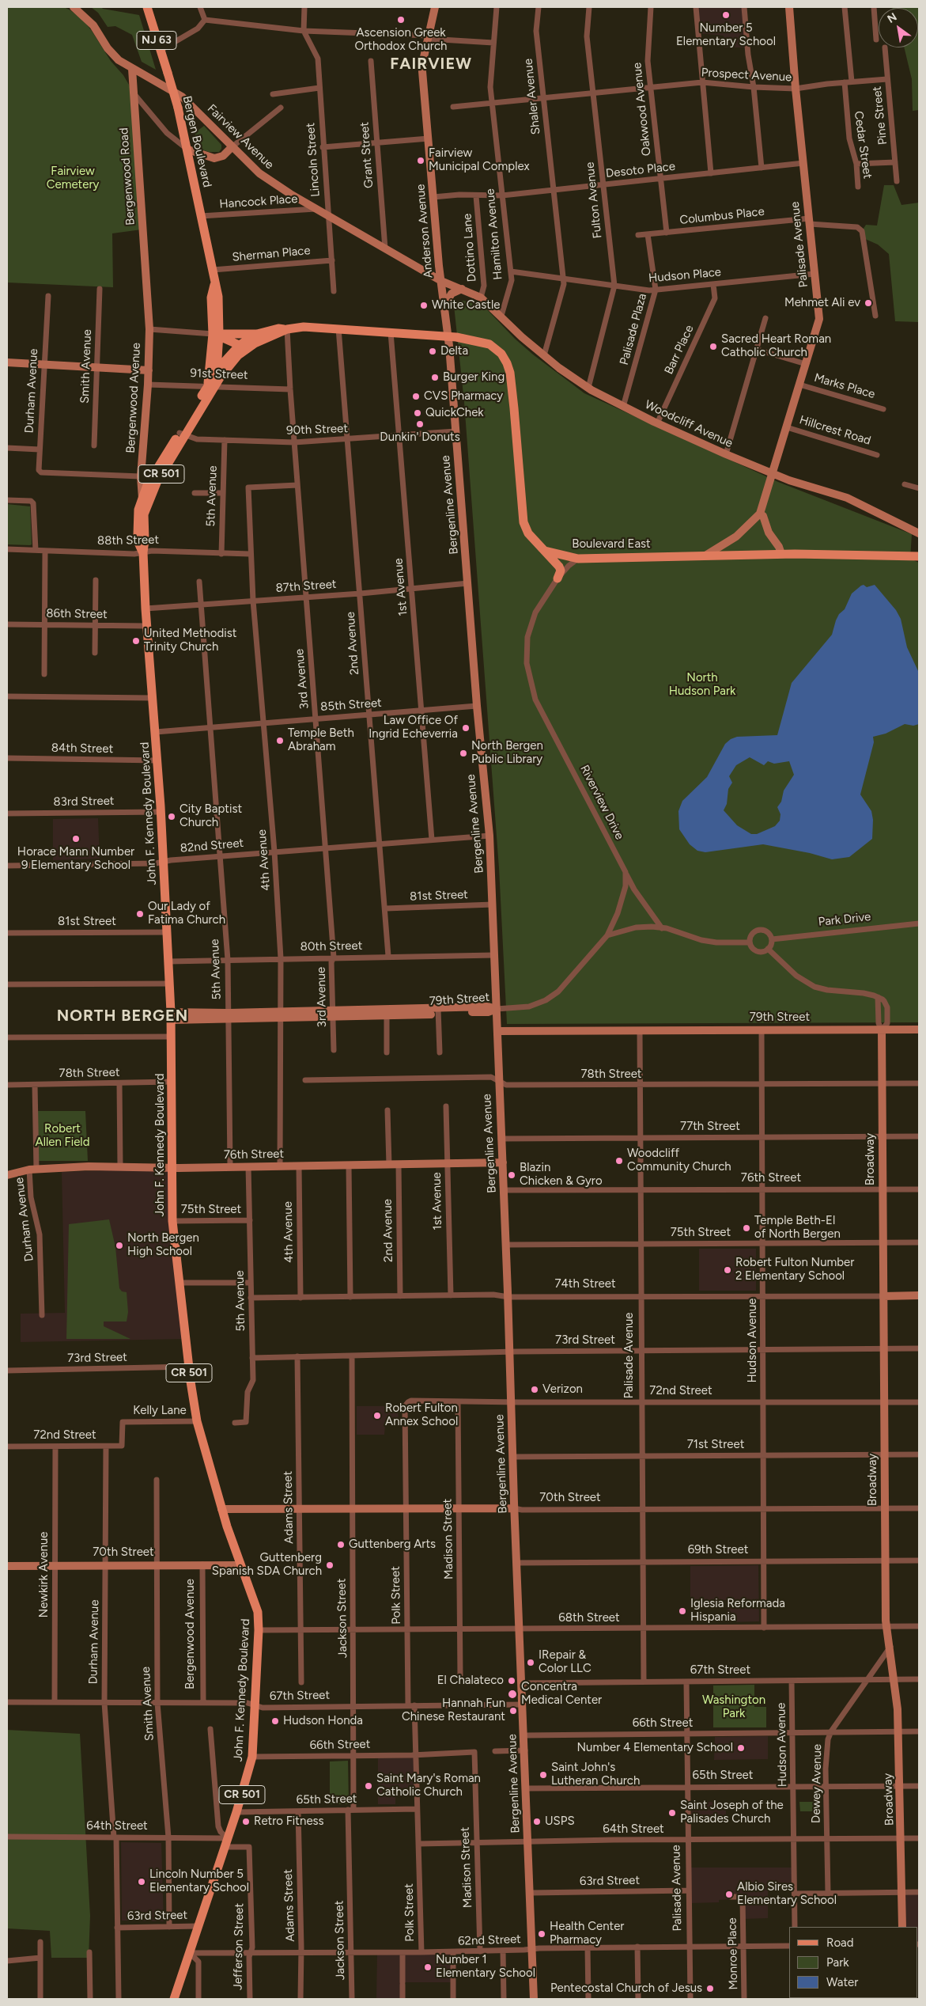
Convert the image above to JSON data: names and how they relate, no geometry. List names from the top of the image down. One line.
{"streets":{"main road":["NJ 63","Bergen Boulevard","CR 501","Boulevard East","John F. Kennedy Boulevard"],"street":["Prospect Avenue","Shaler Avenue","Oakwood Avenue","Pine Street","Fairview Avenue","Cedar Street","Grant Street","Lincoln Street","Desoto Place","Bergenwood Road","Fulton Avenue","Hancock Place","Columbus Place","Anderson Avenue","Hamilton Avenue","Palisade Avenue","Dottino Lane","Sherman Place","Hudson Place","Palisade Plaza","Barr Place","Smith Avenue","91st Street","Marks Place","Durham Avenue","Bergenwood Avenue","Woodcliff Avenue","90th Street","Hillcrest Road","5th Avenue","Bergenline Avenue","88th Street","87th Street","1st Avenue","86th Street","2nd Avenue","3rd Avenue","85th Street","84th Street","83rd Street","Riverview Drive","82nd Street","4th Avenue","81st Street","Park Drive","80th Street","79th Street","78th Street","77th Street","76th Street","Broadway","75th Street","74th Street","73rd Street","Hudson Avenue","72nd Street","Kelly Lane","71st Street","70th Street","Adams Street","Madison Street","69th Street","Newkirk Avenue","Polk Street","Jackson Street","68th Street","67th Street","66th Street","65th Street","Dewey Avenue","64th Street","63rd Street","62nd Street","Jefferson Street","Monroe Place"]},"crossings":[["Prospect Avenue","Shaler Avenue"],["Prospect Avenue","Oakwood Avenue"],["Prospect Avenue","Pine Street"],["Prospect Avenue","Cedar Street"],["Prospect Avenue","Fulton Avenue"],["Prospect Avenue","Hamilton Avenue"],["Prospect Avenue","Palisade Avenue"],["Shaler Avenue","Desoto Place"],["Shaler Avenue","Hudson Place"],["Shaler Avenue","Woodcliff Avenue"],["Oakwood Avenue","Desoto Place"],["Oakwood Avenue","Columbus Place"],["Fairview Avenue","Grant Street"],["Fairview Avenue","Lincoln Street"],["Fairview Avenue","Bergenwood Road"],["Fairview Avenue","Hancock Place"],["Fairview Avenue","Anderson Avenue"],["Fairview Avenue","Woodcliff Avenue"],["Fairview Avenue","Bergenline Avenue"],["Bergen Boulevard","Hancock Place"],["Bergen Boulevard","Sherman Place"],["Bergen Boulevard","91st Street"],["Bergen Boulevard","John F. Kennedy Boulevard"],["Lincoln Street","Sherman Place"],["Desoto Place","Fulton Avenue"],["Desoto Place","Anderson Avenue"],["Desoto Place","Hamilton Avenue"],["Desoto Place","Palisade Avenue"],["Desoto Place","Dottino Lane"],["Bergenwood Road","Bergenwood Avenue"],["Fulton Avenue","Hudson Place"],["Fulton Avenue","Woodcliff Avenue"],["Columbus Place","Palisade Avenue"],["Columbus Place","Palisade Plaza"],["Anderson Avenue","Bergenline Avenue"],["Hamilton Avenue","Hudson Place"],["Hamilton Avenue","Woodcliff Avenue"],["Palisade Avenue","Hudson Place"],["Palisade Avenue","Marks Place"],["Palisade Avenue","Woodcliff Avenue"],["Palisade Avenue","Hillcrest Road"],["Palisade Avenue","79th Street"],["Palisade Avenue","78th Street"],["Palisade Avenue","77th Street"],["Palisade Avenue","76th Street"],["Palisade Avenue","75th Street"],["Palisade Avenue","74th Street"],["Palisade Avenue","73rd Street"],["Palisade Avenue","72nd Street"],["Palisade Avenue","71st Street"],["Palisade Avenue","70th Street"],["Palisade Avenue","69th Street"],["Palisade Avenue","68th Street"],["Palisade Avenue","67th Street"],["Palisade Avenue","66th Street"],["Palisade Avenue","65th Street"],["Palisade Avenue","64th Street"],["Palisade Avenue","63rd Street"],["Palisade Avenue","62nd Street"],["Dottino Lane","Woodcliff Avenue"],["Hudson Place","Palisade Plaza"],["Hudson Place","Barr Place"],["Palisade Plaza","Woodcliff Avenue"],["Barr Place","Woodcliff Avenue"],["Smith Avenue","70th Street"],["Smith Avenue","67th Street"],["Smith Avenue","64th Street"],["Smith Avenue","63rd Street"],["91st Street","Bergenwood Avenue"],["91st Street","3rd Avenue"],["91st Street","John F. Kennedy Boulevard"],["Durham Avenue","Bergenwood Avenue"],["Durham Avenue","78th Street"],["Durham Avenue","76th Street"],["Durham Avenue","72nd Street"],["Durham Avenue","70th Street"],["Durham Avenue","67th Street"],["Durham Avenue","64th Street"],["Durham Avenue","63rd Street"],["Bergenwood Avenue","John F. Kennedy Boulevard"],["Bergenwood Avenue","70th Street"],["Bergenwood Avenue","67th Street"],["90th Street","5th Avenue"],["90th Street","Bergenline Avenue"],["90th Street","1st Avenue"],["90th Street","2nd Avenue"],["90th Street","3rd Avenue"],["90th Street","John F. Kennedy Boulevard"],["5th Avenue","88th Street"],["5th Avenue","87th Street"],["5th Avenue","85th Street"],["5th Avenue","82nd Street"],["5th Avenue","80th Street"],["5th Avenue","79th Street"],["5th Avenue","76th Street"],["5th Avenue","75th Street"],["5th Avenue","74th Street"],["5th Avenue","73rd Street"],["Bergenline Avenue","87th Street"],["Bergenline Avenue","85th Street"],["Bergenline Avenue","John F. Kennedy Boulevard"],["Bergenline Avenue","82nd Street"],["Bergenline Avenue","81st Street"],["Bergenline Avenue","80th Street"],["Bergenline Avenue","79th Street"],["Bergenline Avenue","78th Street"],["Bergenline Avenue","77th Street"],["Bergenline Avenue","76th Street"],["Bergenline Avenue","75th Street"],["Bergenline Avenue","74th Street"],["Bergenline Avenue","73rd Street"],["Bergenline Avenue","72nd Street"],["Bergenline Avenue","71st Street"],["Bergenline Avenue","70th Street"],["Bergenline Avenue","69th Street"],["Bergenline Avenue","68th Street"],["Bergenline Avenue","67th Street"],["Bergenline Avenue","66th Street"],["Bergenline Avenue","65th Street"],["Bergenline Avenue","64th Street"],["Bergenline Avenue","63rd Street"],["Bergenline Avenue","62nd Street"],["88th Street","John F. Kennedy Boulevard"],["88th Street","4th Avenue"],["Boulevard East","Riverview Drive"],["87th Street","1st Avenue"],["87th Street","2nd Avenue"],["87th Street","3rd Avenue"],["87th Street","John F. Kennedy Boulevard"],["87th Street","4th Avenue"],["1st Avenue","85th Street"],["1st Avenue","John F. Kennedy Boulevard"],["1st Avenue","82nd Street"],["1st Avenue","76th Street"],["1st Avenue","74th Street"],["86th Street","John F. Kennedy Boulevard"],["2nd Avenue","85th Street"],["2nd Avenue","John F. Kennedy Boulevard"],["2nd Avenue","82nd Street"],["2nd Avenue","81st Street"],["2nd Avenue","80th Street"],["2nd Avenue","76th Street"],["2nd Avenue","74th Street"],["3rd Avenue","85th Street"],["3rd Avenue","John F. Kennedy Boulevard"],["3rd Avenue","82nd Street"],["3rd Avenue","4th Avenue"],["3rd Avenue","80th Street"],["3rd Avenue","79th Street"],["85th Street","John F. Kennedy Boulevard"],["85th Street","4th Avenue"],["84th Street","John F. Kennedy Boulevard"],["83rd Street","John F. Kennedy Boulevard"],["John F. Kennedy Boulevard","82nd Street"],["John F. Kennedy Boulevard","81st Street"],["John F. Kennedy Boulevard","80th Street"],["John F. Kennedy Boulevard","79th Street"],["John F. Kennedy Boulevard","78th Street"],["John F. Kennedy Boulevard","76th Street"],["John F. Kennedy Boulevard","75th Street"],["John F. Kennedy Boulevard","73rd Street"],["John F. Kennedy Boulevard","Kelly Lane"],["John F. Kennedy Boulevard","70th Street"],["John F. Kennedy Boulevard","68th Street"],["John F. Kennedy Boulevard","67th Street"],["John F. Kennedy Boulevard","66th Street"],["John F. Kennedy Boulevard","65th Street"],["John F. Kennedy Boulevard","64th Street"],["John F. Kennedy Boulevard","63rd Street"],["John F. Kennedy Boulevard","62nd Street"],["John F. Kennedy Boulevard","Jefferson Street"],["82nd Street","4th Avenue"],["4th Avenue","80th Street"],["4th Avenue","79th Street"],["4th Avenue","76th Street"],["4th Avenue","74th Street"],["79th Street","Broadway"],["79th Street","Hudson Avenue"],["78th Street","Broadway"],["78th Street","Hudson Avenue"],["77th Street","Broadway"],["77th Street","Hudson Avenue"],["76th Street","Broadway"],["76th Street","Hudson Avenue"],["Broadway","75th Street"],["Broadway","74th Street"],["Broadway","73rd Street"],["Broadway","72nd Street"],["Broadway","71st Street"],["Broadway","70th Street"],["Broadway","69th Street"],["Broadway","68th Street"],["Broadway","67th Street"],["Broadway","66th Street"],["Broadway","65th Street"],["Broadway","Dewey Avenue"],["Broadway","64th Street"],["75th Street","Hudson Avenue"],["74th Street","Hudson Avenue"],["73rd Street","Hudson Avenue"],["73rd Street","Adams Street"],["73rd Street","Jackson Street"],["Hudson Avenue","72nd Street"],["Hudson Avenue","71st Street"],["Hudson Avenue","70th Street"],["Hudson Avenue","69th Street"],["Hudson Avenue","68th Street"],["Hudson Avenue","67th Street"],["Hudson Avenue","66th Street"],["Hudson Avenue","65th Street"],["Hudson Avenue","64th Street"],["72nd Street","Kelly Lane"],["72nd Street","Madison Street"],["72nd Street","Newkirk Avenue"],["72nd Street","Polk Street"],["70th Street","Adams Street"],["70th Street","Madison Street"],["70th Street","Newkirk Avenue"],["70th Street","Polk Street"],["70th Street","Jackson Street"],["Adams Street","68th Street"],["Adams Street","65th Street"],["Adams Street","62nd Street"],["Madison Street","68th Street"],["Madison Street","66th Street"],["Madison Street","64th Street"],["Madison Street","62nd Street"],["Newkirk Avenue","67th Street"],["Polk Street","68th Street"],["Polk Street","67th Street"],["Polk Street","66th Street"],["Polk Street","65th Street"],["Polk Street","64th Street"],["Polk Street","62nd Street"],["Jackson Street","68th Street"],["Jackson Street","67th Street"],["Jackson Street","66th Street"],["Jackson Street","65th Street"],["Jackson Street","62nd Street"],["67th Street","Dewey Avenue"],["66th Street","Dewey Avenue"],["65th Street","Dewey Avenue"],["Dewey Avenue","64th Street"],["64th Street","Jefferson Street"],["62nd Street","Jefferson Street"],["62nd Street","Monroe Place"]],"districts":["FAIRVIEW","NORTH BERGEN"],"parks":["Fairview Cemetery","North Hudson Park","Robert Allen Field","Washington Park"],"places":["Number 5 Elementary School","Ascension Greek Orthodox Church","Fairview Municipal Complex","Mehmet Ali ev","White Castle","Sacred Heart Roman Catholic Church","Delta","Burger King","CVS Pharmacy","QuickChek","Dunkin' Donuts","United Methodist Trinity Church","Law Office Of Ingrid Echeverria","Temple Beth Abraham","North Bergen Public Library","City Baptist Church","Horace Mann Number 9 Elementary School","Our Lady of Fatima Church","Woodcliff Community Church","Blazin Chicken & Gyro","Temple Beth-El of North Bergen","North Bergen High School","Robert Fulton Number 2 Elementary School","Verizon","Robert Fulton Annex School","Guttenberg Arts","Guttenberg Spanish SDA Church","Iglesia Reformada Hispania","IRepair & Color LLC","El Chalateco","Concentra Medical Center","Hannah Fun Chinese Restaurant","Hudson Honda","Number 4 Elementary School","Saint John's Lutheran Church","Saint Mary's Roman Catholic Church","Saint Joseph of the Palisades Church","Retro Fitness","USPS","Lincoln Number 5 Elementary School","Albio Sires Elementary School","Health Center Pharmacy","Number 1 Elementary School","Pentecostal Church of Jesus"],"legend":["Road","Park","Water"],"north":"top left"}
